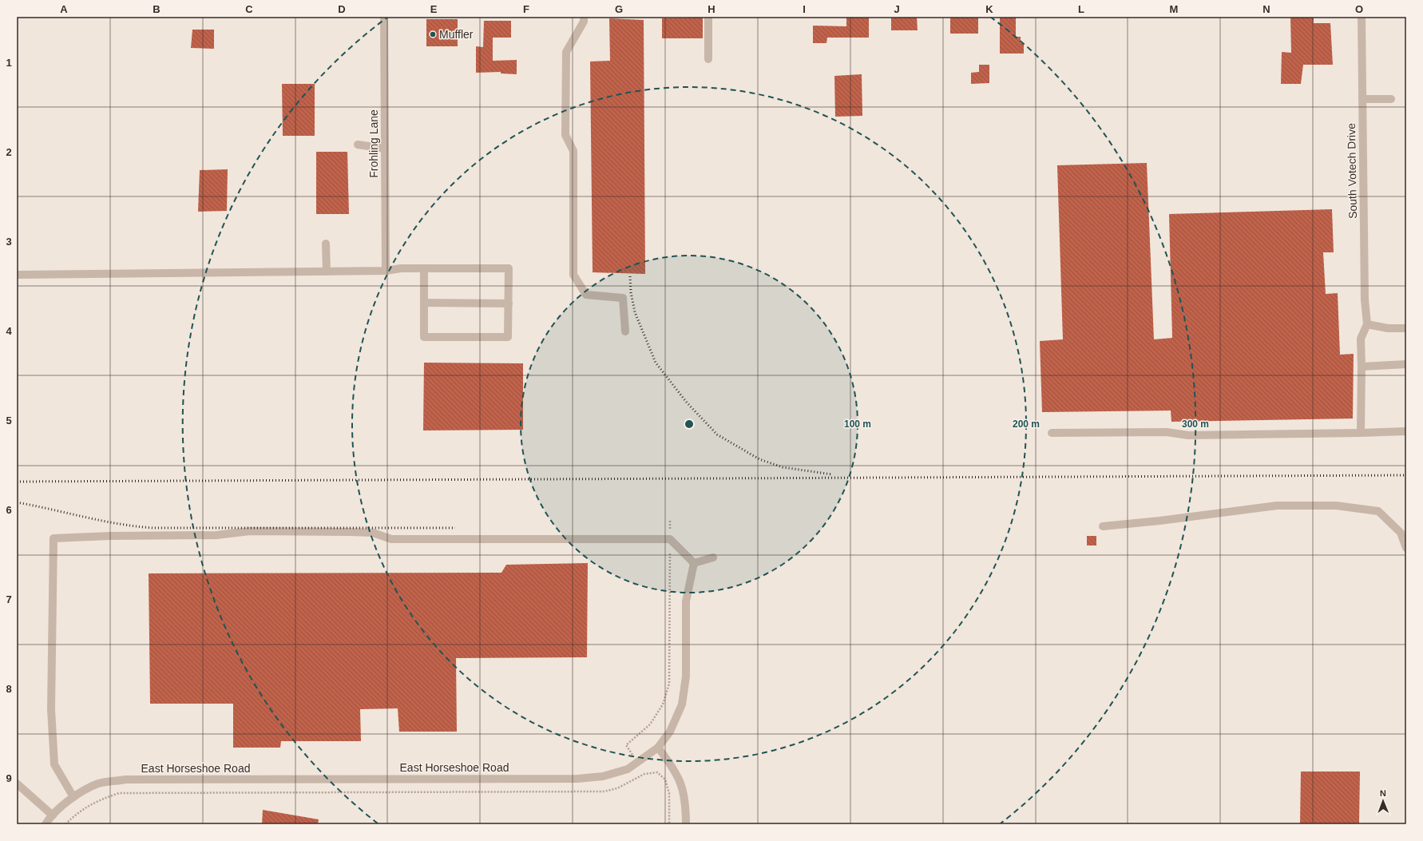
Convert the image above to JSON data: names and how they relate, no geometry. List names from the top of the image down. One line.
{"streets":{"street":["Frohling Lane","South Votech Drive","East Horseshoe Road"]},"places":["Muffler"],"north":"top","grid":{"columns":["A","B","C","D","E","F","G","H","I","J","K","L","M","N","O"],"rows":["1","2","3","4","5","6","7","8","9"]},"rings":["100 m","200 m","300 m"]}
